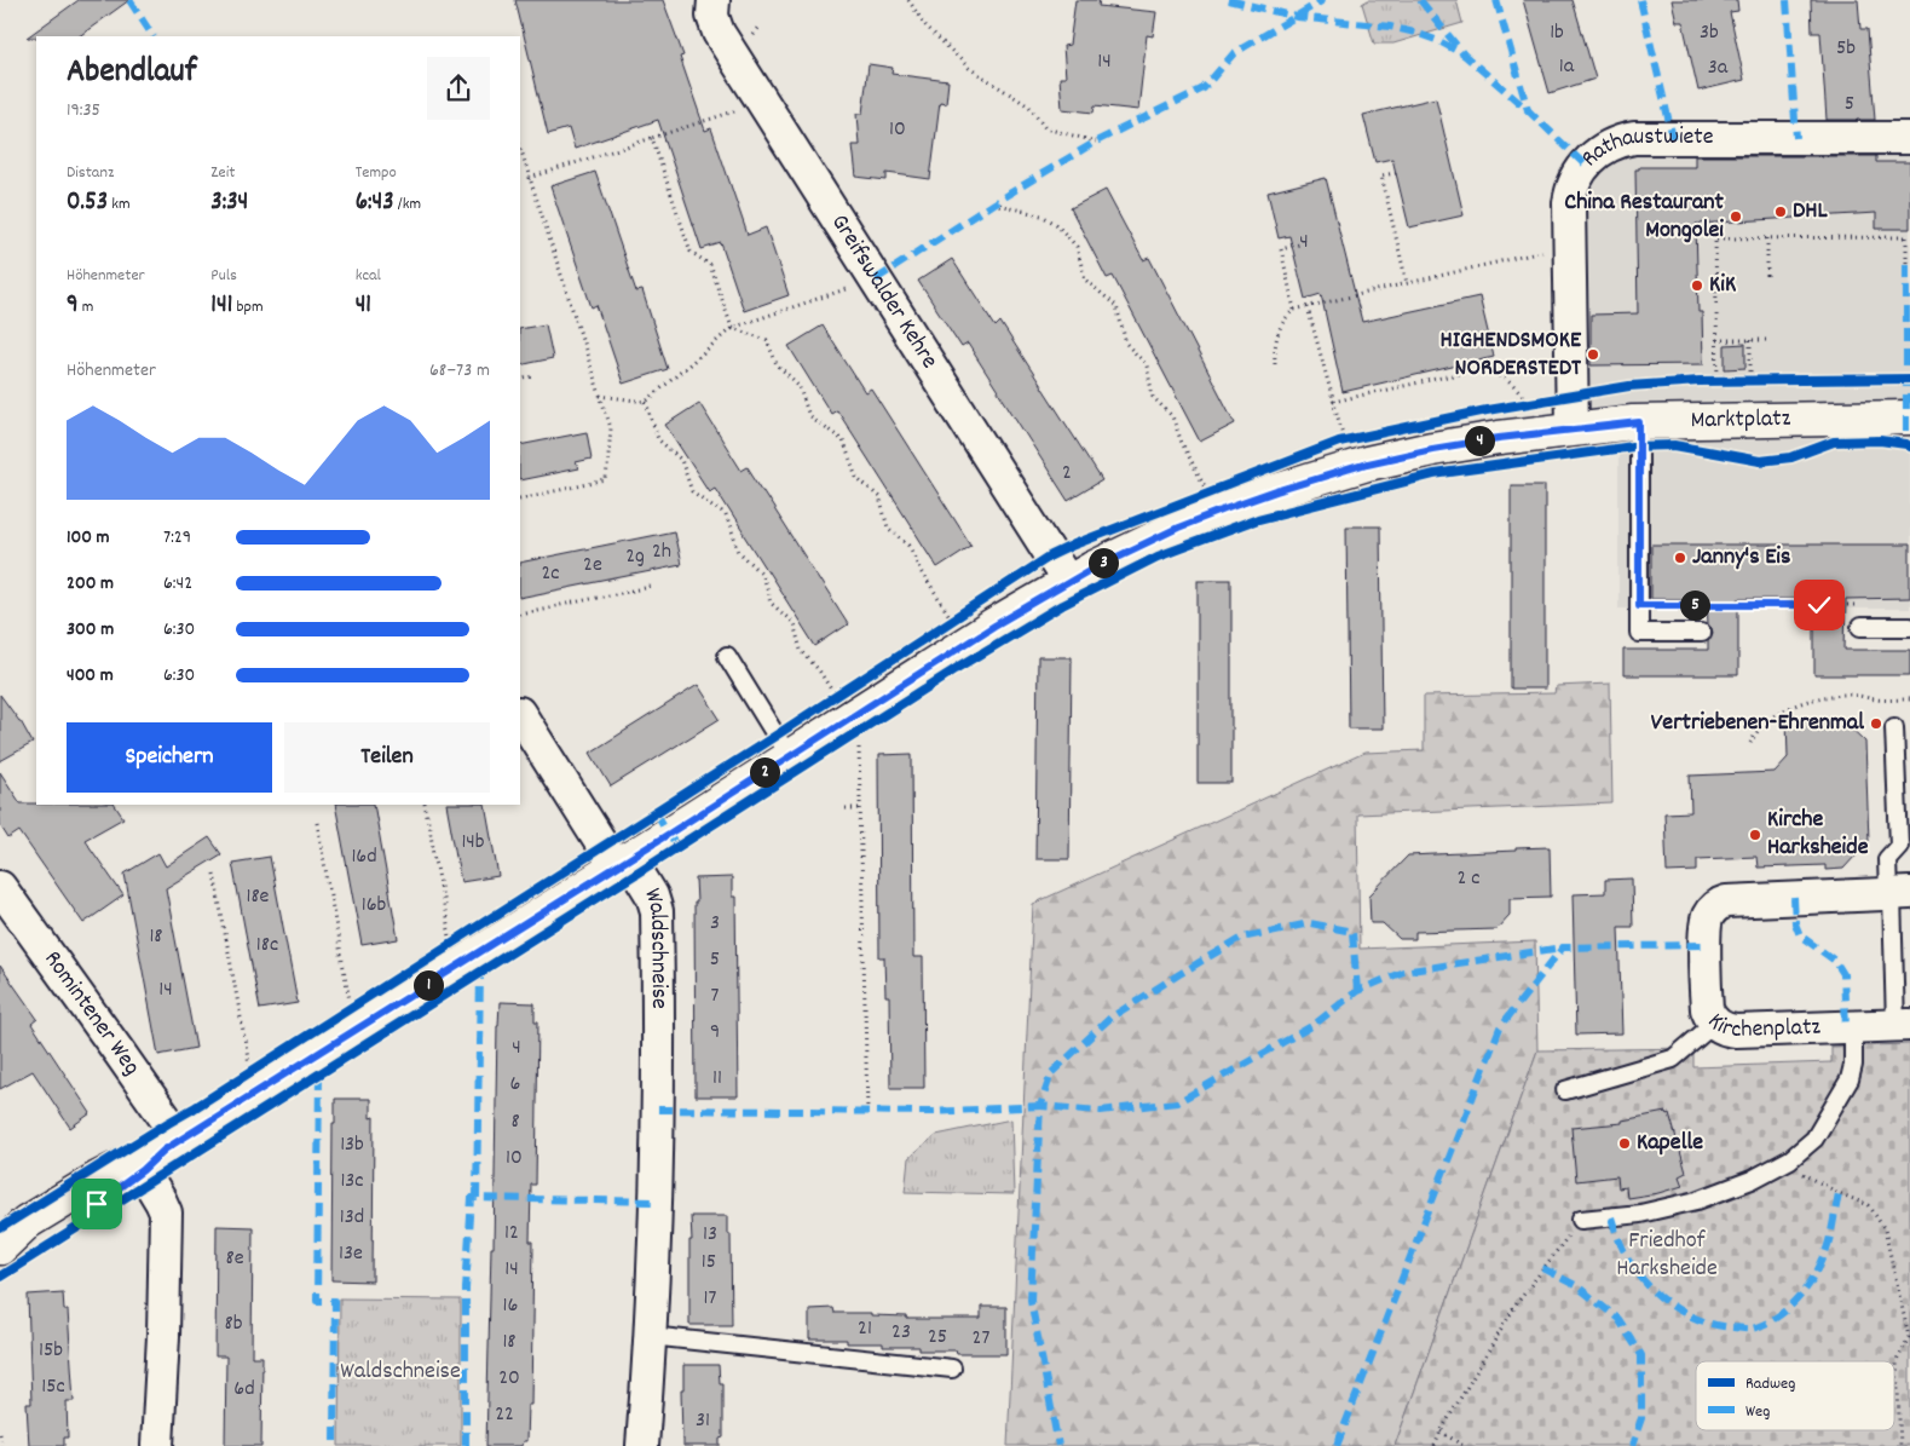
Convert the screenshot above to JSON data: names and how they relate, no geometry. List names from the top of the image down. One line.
{"streets":{"main road":["Marktplatz"],"street":["Rathaustwiete","Greifswalder Kehre","Waldschneise","Romintener Weg","Kirchenplatz"]},"crossings":[["Rathaustwiete","Marktplatz"],["Greifswalder Kehre","Marktplatz"],["Marktplatz","Waldschneise"],["Marktplatz","Romintener Weg"]],"parks":["Friedhof Harksheide","Waldschneise"],"places":["DHL","China Restaurant Mongolei","KiK","HIGHENDSMOKE NORDERSTEDT","Janny's Eis","Vertriebenen-Ehrenmal","Kirche Harksheide","Kapelle"],"house_numbers":["1b","3b","5b","14","1a","3a","5","10","4","2","2h","2g","2e","2c","14b","16d","2 c","18e","16b","3","18","18c","5","14","7","9","4","11","6","8","13b","10","13c","13d","12","13","13e","8e","15","14","17","16","8b","21","23","25","27","18","15b","20","15c","6d","22","31"],"legend":["Radweg","Weg"],"page":{"heading":["Abendlauf","19:35"],"stats":[["Distanz","0.53 km"],["Zeit","3:34"],["Tempo","6:43 /km"],["Höhenmeter","9 m"],["Puls","141 bpm"],["kcal","41"]],"chart":["Höhenmeter","68–73 m"],"pins":["4","3","5","2","1"],"list":[{"name":"100 m","note":"7:29"},{"name":"200 m","note":"6:42"},{"name":"300 m","note":"6:30"},{"name":"400 m","note":"6:30"}],"buttons":["Speichern","Teilen"]}}
